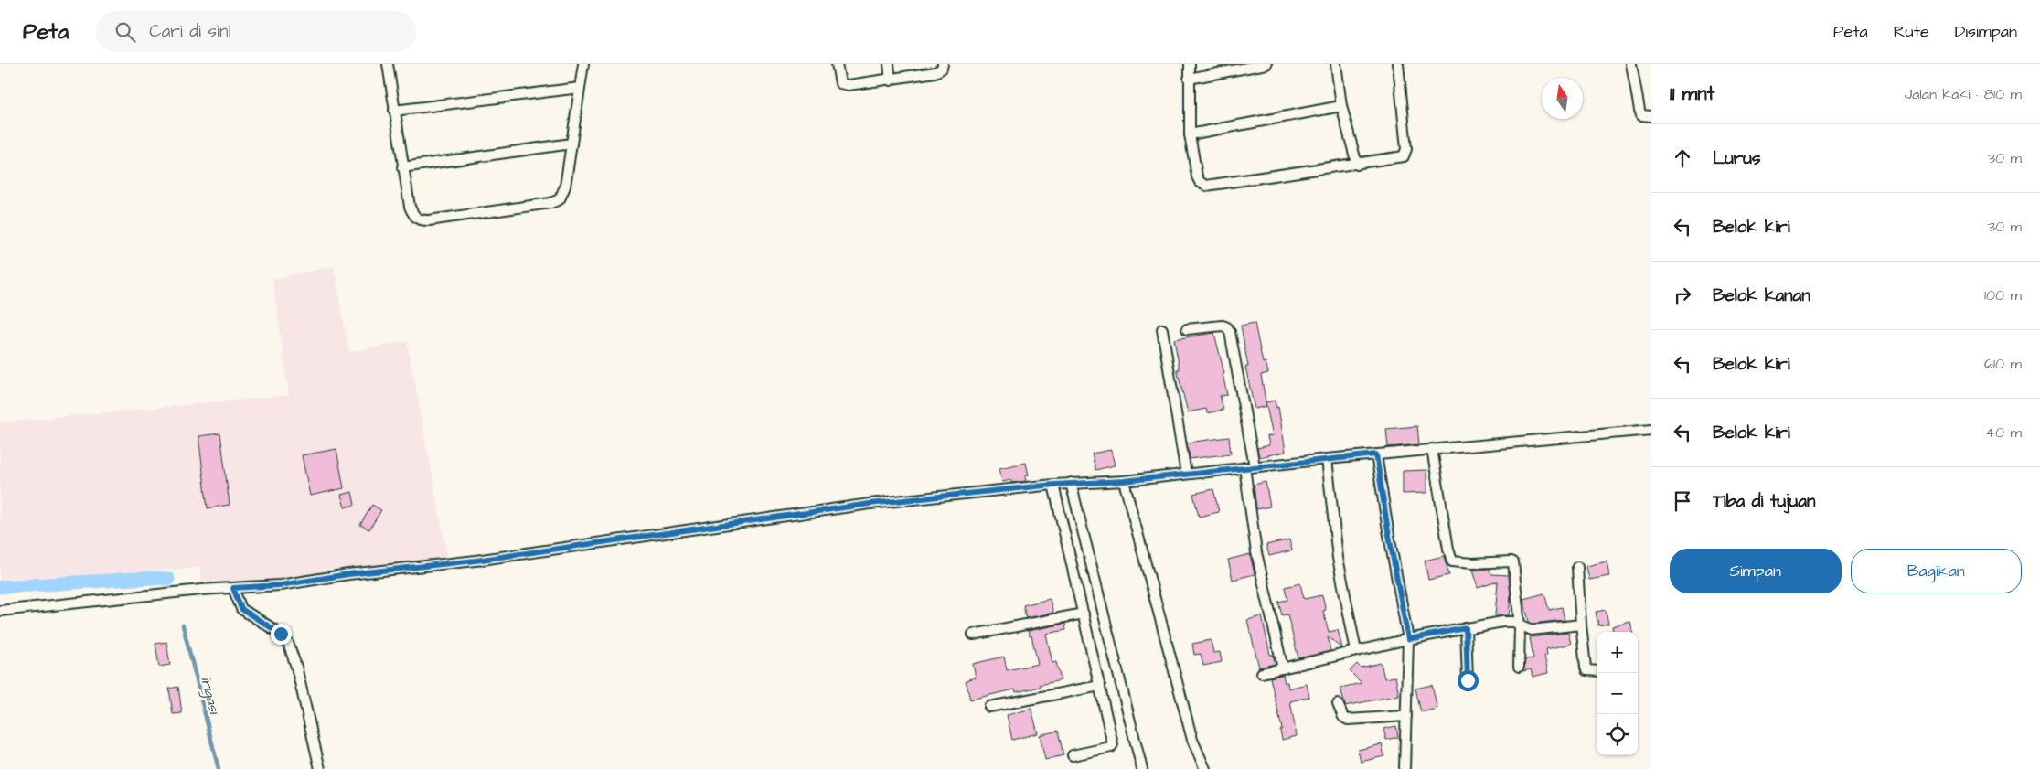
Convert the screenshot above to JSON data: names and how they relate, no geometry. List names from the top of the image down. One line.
{"water":["irigasi"],"north":"top","page":{"header":"Peta","search":"Cari di sini","nav":["Peta","Rute","Disimpan"],"heading":["11 mnt","Jalan kaki · 810 m"],"list":[["Lurus","30 m"],["Belok kiri","30 m"],["Belok kanan","100 m"],["Belok kiri","610 m"],["Belok kiri","40 m"],"Tiba di tujuan"],"buttons":["Simpan","Bagikan"],"map_buttons":["+","−"]}}
